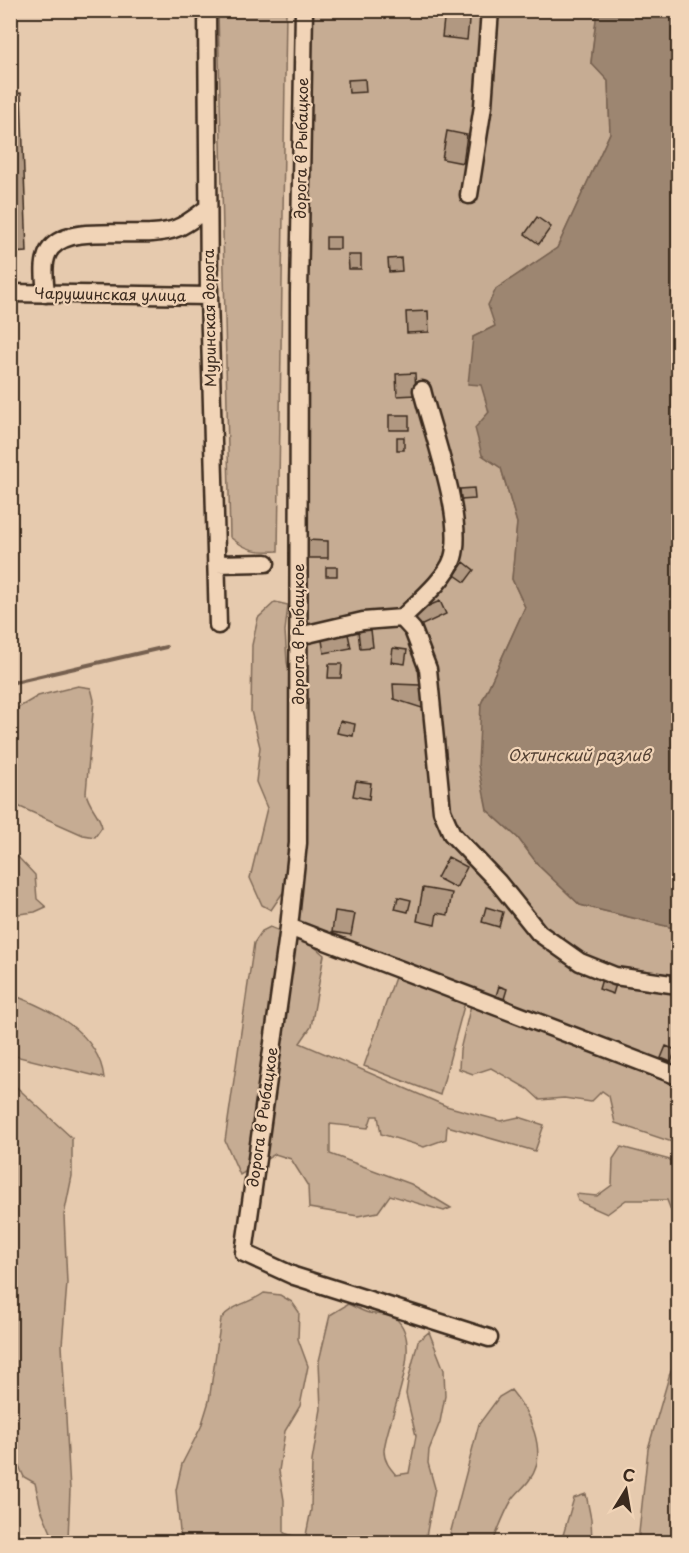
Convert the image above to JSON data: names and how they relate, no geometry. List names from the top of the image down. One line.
{"streets":{"street":["дорога в Рыбацкое","Чарушинская улица","Муринская дорога"]},"crossings":[["Чарушинская улица","Муринская дорога"]],"water":["Охтинский разлив"],"north":"top"}
